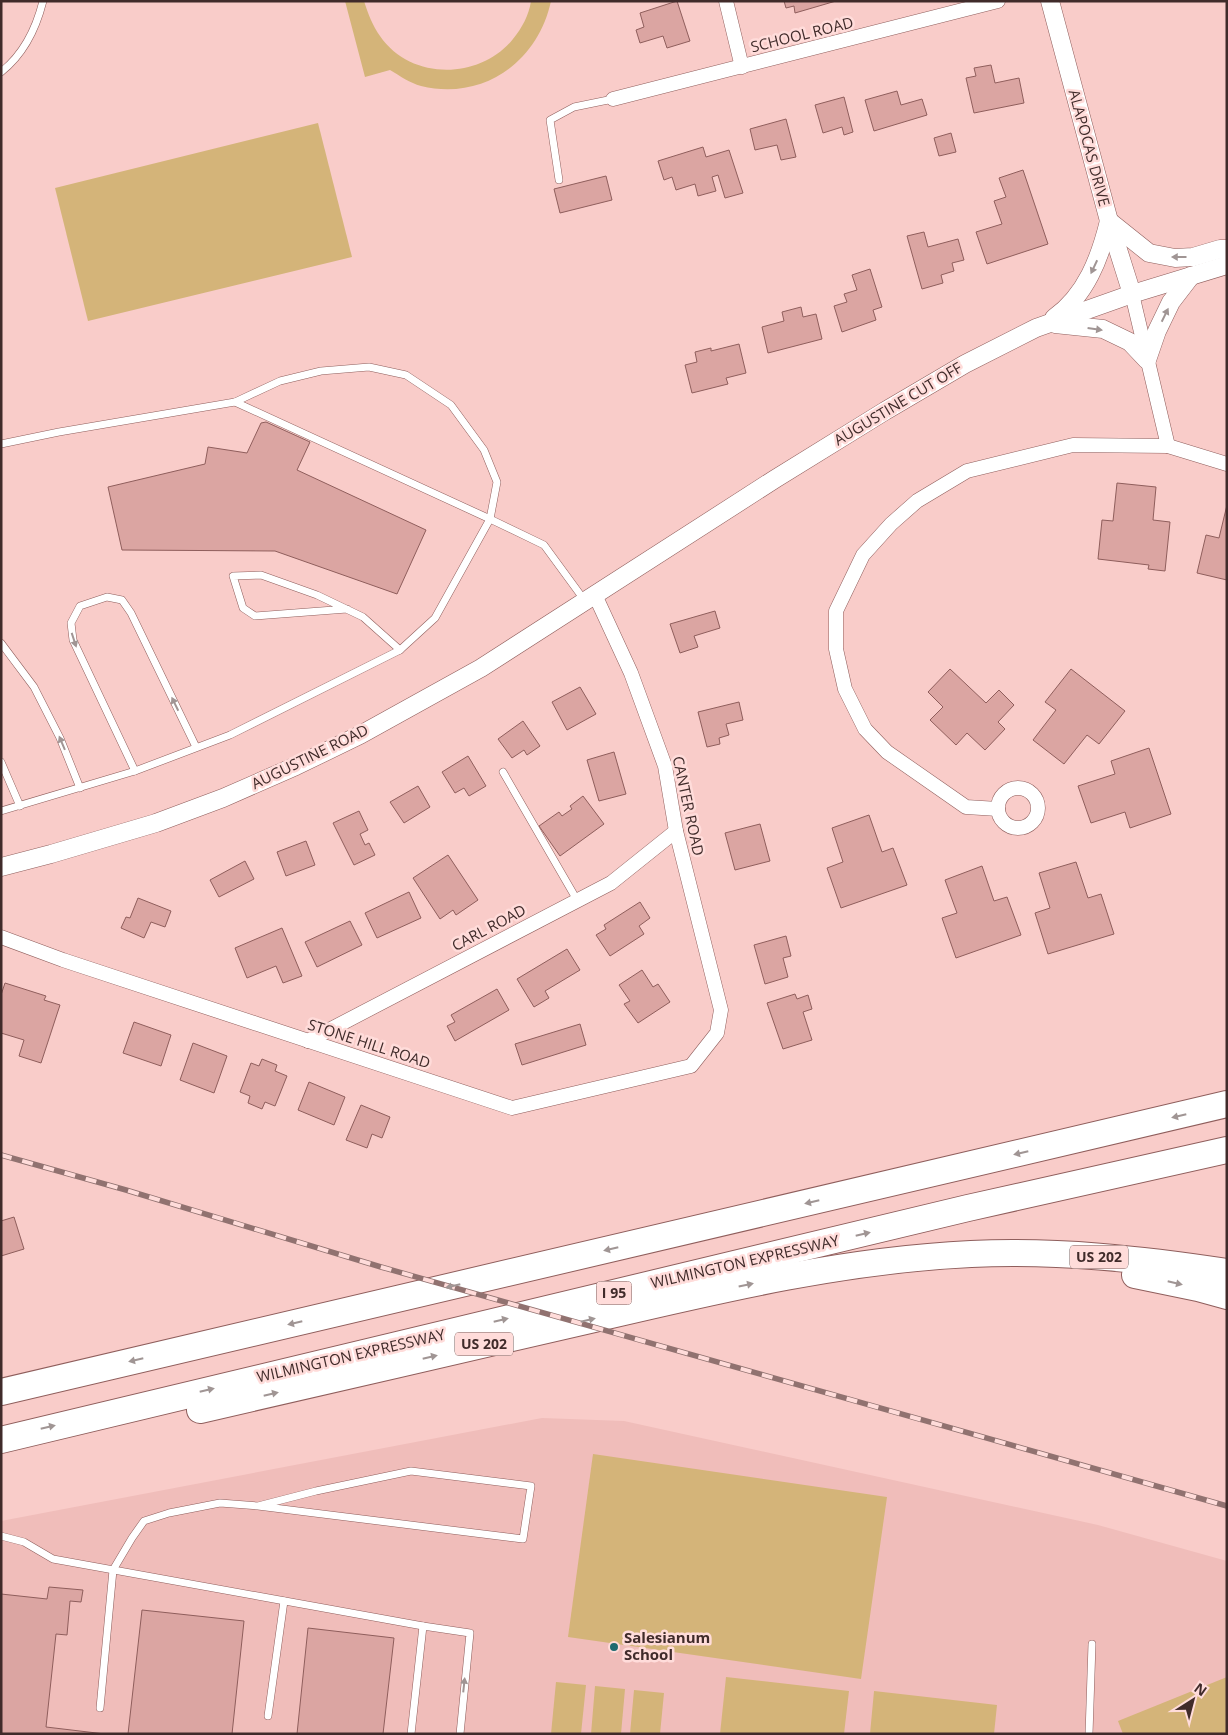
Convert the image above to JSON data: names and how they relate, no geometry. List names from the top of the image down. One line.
{"streets":{"highway":["US 202","WILMINGTON EXPRESSWAY","I 95"],"street":["SCHOOL ROAD","ALAPOCAS DRIVE","AUGUSTINE CUT OFF","AUGUSTINE ROAD","CANTER ROAD","CARL ROAD","STONE HILL ROAD"]},"crossings":[["ALAPOCAS DRIVE","AUGUSTINE CUT OFF"],["AUGUSTINE CUT OFF","AUGUSTINE ROAD"],["AUGUSTINE CUT OFF","CANTER ROAD"],["AUGUSTINE ROAD","CANTER ROAD"],["CANTER ROAD","CARL ROAD"],["CANTER ROAD","STONE HILL ROAD"],["CARL ROAD","STONE HILL ROAD"]],"places":["Salesianum School"],"north":"top right"}
